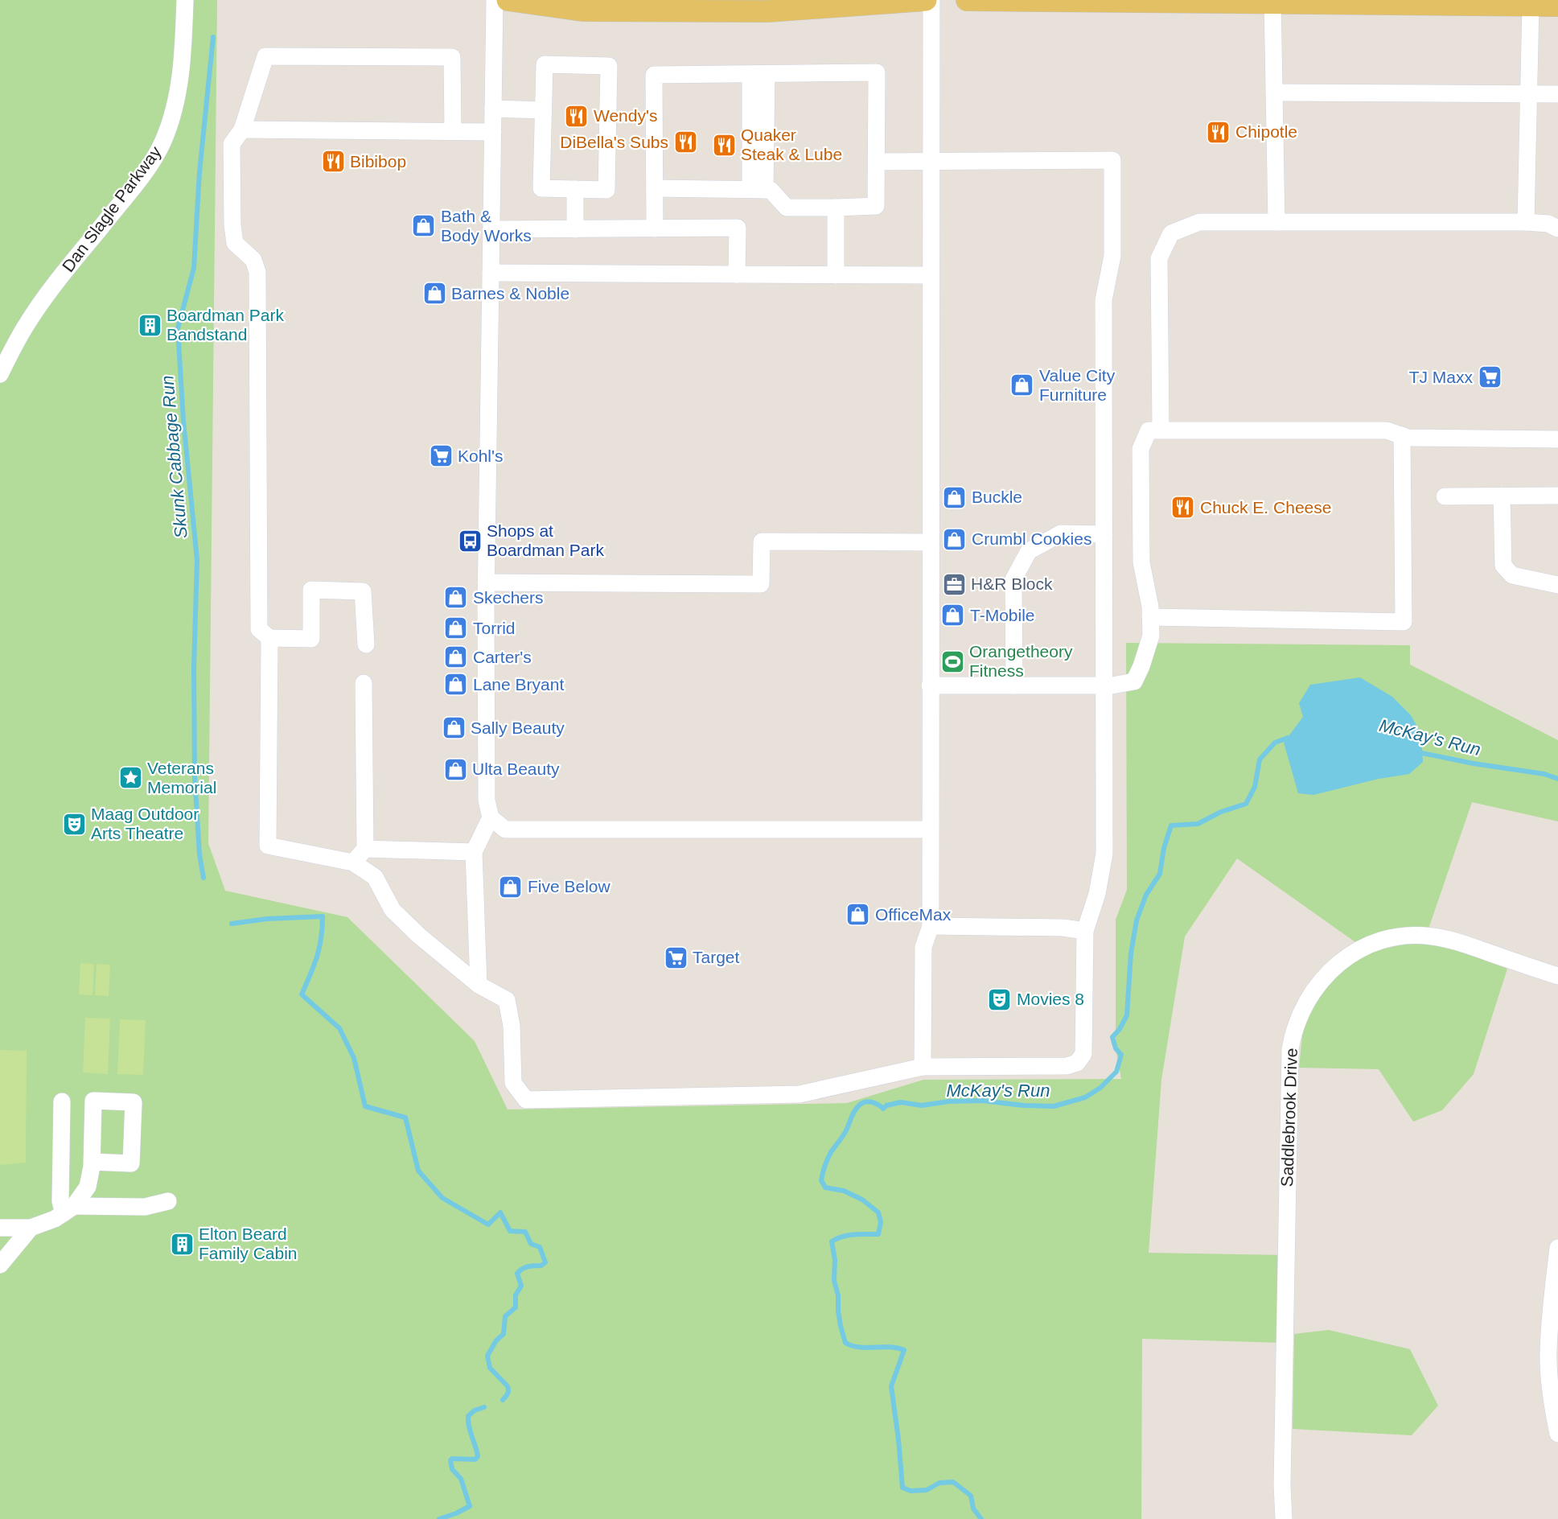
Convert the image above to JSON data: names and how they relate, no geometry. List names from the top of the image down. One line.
{"streets":{"street":["Dan Slagle Parkway","Saddlebrook Drive"]},"water":["Skunk Cabbage Run","McKay's Run"],"places":{"restaurant":["Wendy's","Chipotle","DiBella's Subs","Quaker Steak & Lube","Bibibop","Chuck E. Cheese"],"shop":["Bath & Body Works","Barnes & Noble","Value City Furniture","Buckle","Crumbl Cookies","Skechers","T-Mobile","Torrid","Carter's","Lane Bryant","Sally Beauty","Ulta Beauty","Five Below","OfficeMax"],"building":["Boardman Park Bandstand","Elton Beard Family Cabin"],"supermarket":["TJ Maxx","Kohl's","Target"],"bus stop":["Shops at Boardman Park"],"office":["H&R Block"],"sports":["Orangetheory Fitness"],"place":["Veterans Memorial"],"theatre":["Maag Outdoor Arts Theatre","Movies 8"]}}
